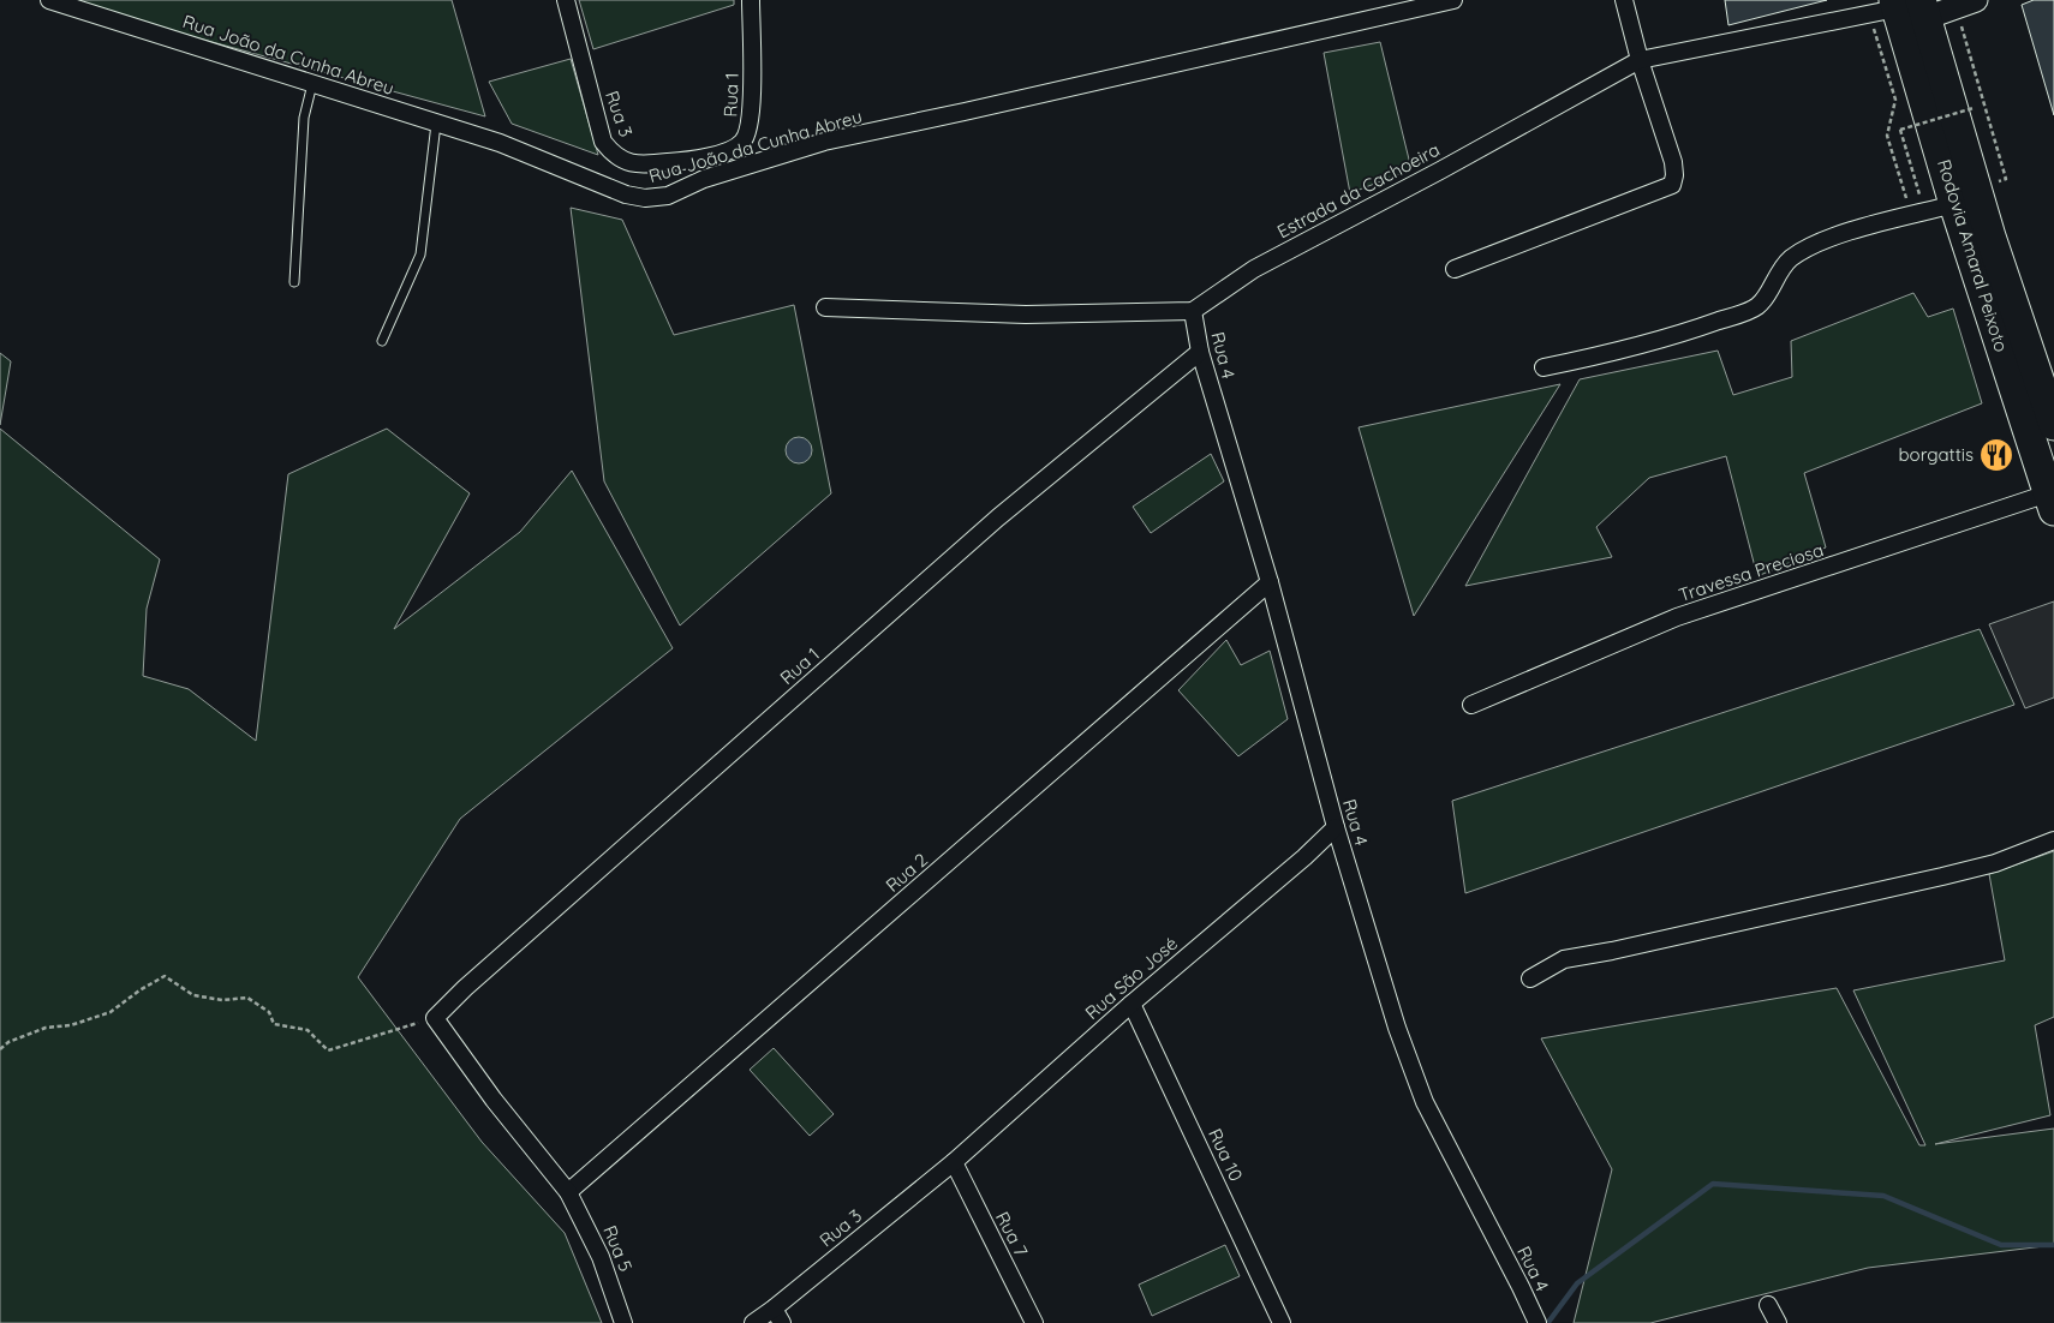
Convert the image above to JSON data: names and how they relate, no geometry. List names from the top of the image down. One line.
{"streets":{"highway":["Rodovia Amaral Peixoto"],"street":["Rua João da Cunha Abreu","Rua 1","Rua 3","Estrada da Cachoeira","Rua 4","Travessa Preciosa","Rua 2","Rua São José","Rua 10","Rua 7","Rua 5"]},"crossings":[["Rua 1","Rua 3"],["Rua 1","Rua 4"],["Rua 1","Rua 5"],["Rua 3","Rua São José"],["Rua 3","Rua 7"],["Estrada da Cachoeira","Rodovia Amaral Peixoto"],["Estrada da Cachoeira","Rua 4"],["Rodovia Amaral Peixoto","Travessa Preciosa"],["Rua 4","Rua 2"],["Rua 4","Rua São José"],["Rua 2","Rua 5"],["Rua São José","Rua 10"],["Rua São José","Rua 7"]],"places":{"restaurant":["borgattis"]}}
